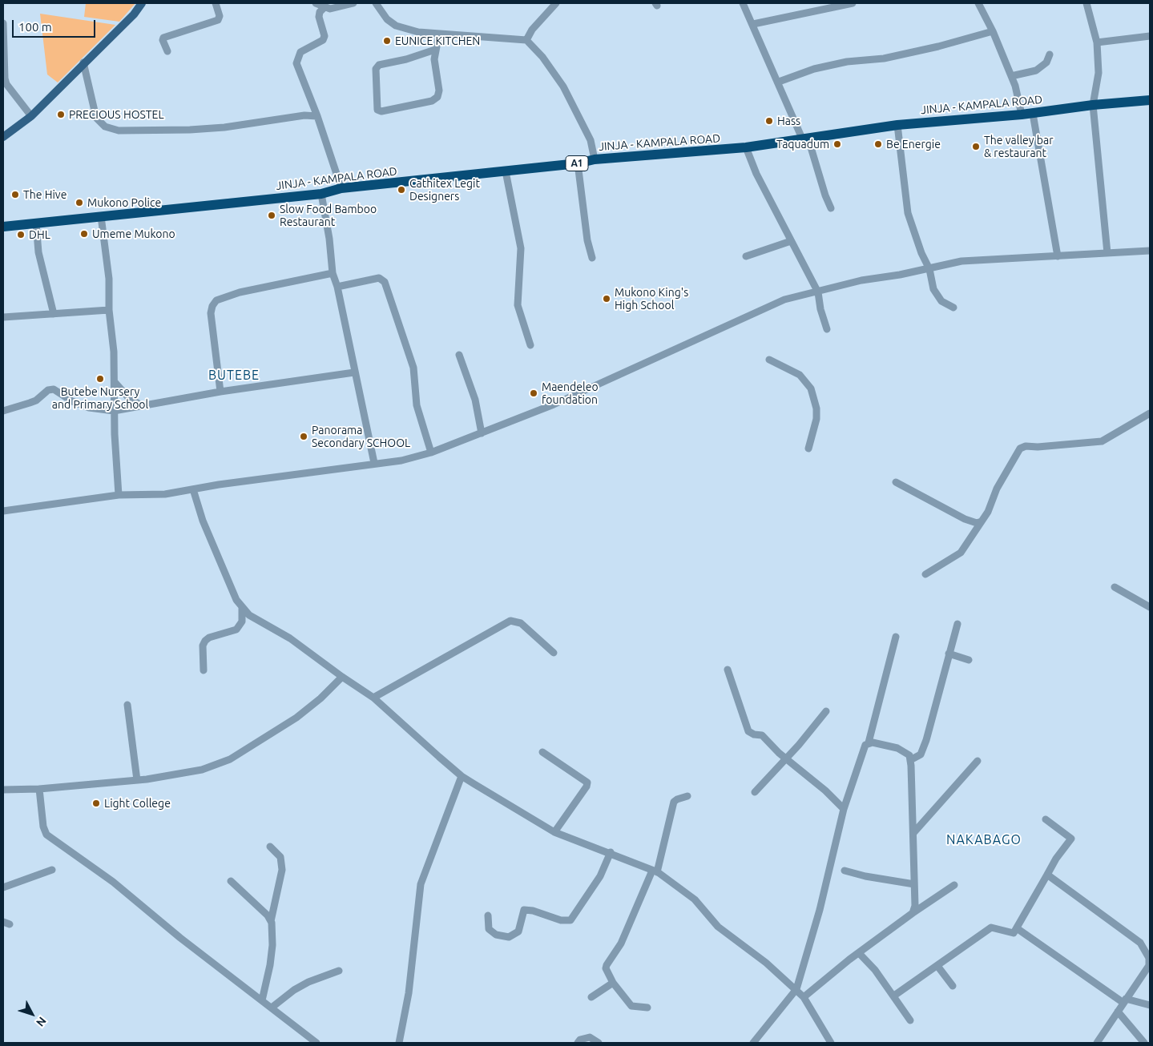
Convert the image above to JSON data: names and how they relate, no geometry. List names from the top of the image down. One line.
{"streets":{"highway":["JINJA - KAMPALA ROAD","A1"]},"districts":["BUTEBE","NAKABAGO"],"places":["EUNICE KITCHEN","PRECIOUS HOSTEL","Hass","Taquadum","Be Energie","The valley bar & restaurant","Cathitex Legit Designers","The Hive","Mukono Police","Slow Food Bamboo Restaurant","Umeme Mukono","DHL","Mukono King's High School","Butebe Nursery and Primary School","Maendeleo foundation","Panorama Secondary SCHOOL","Light College"],"scale_bar":"100 m","north":"bottom right"}
